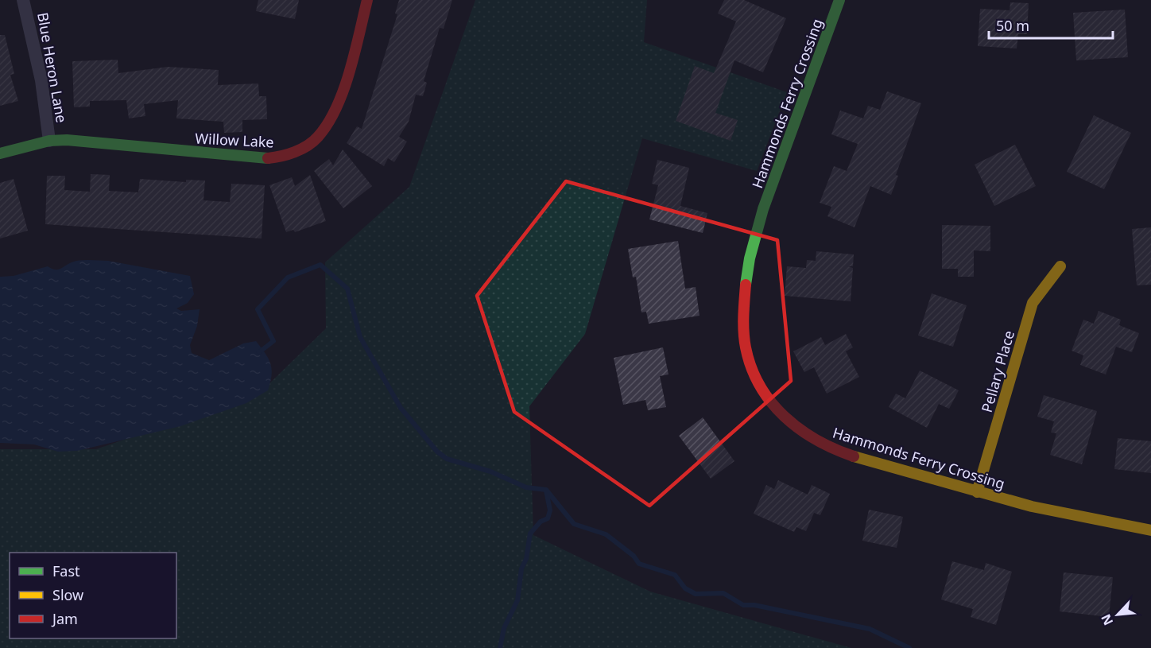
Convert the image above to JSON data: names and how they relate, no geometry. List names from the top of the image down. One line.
{"streets":{"street":["Blue Heron Lane","Hammonds Ferry Crossing","Willow Lake","Pellary Place"]},"crossings":[["Blue Heron Lane","Willow Lake"],["Hammonds Ferry Crossing","Pellary Place"]],"legend":["Fast","Slow","Jam"],"scale_bar":"50 m","north":"bottom left"}
